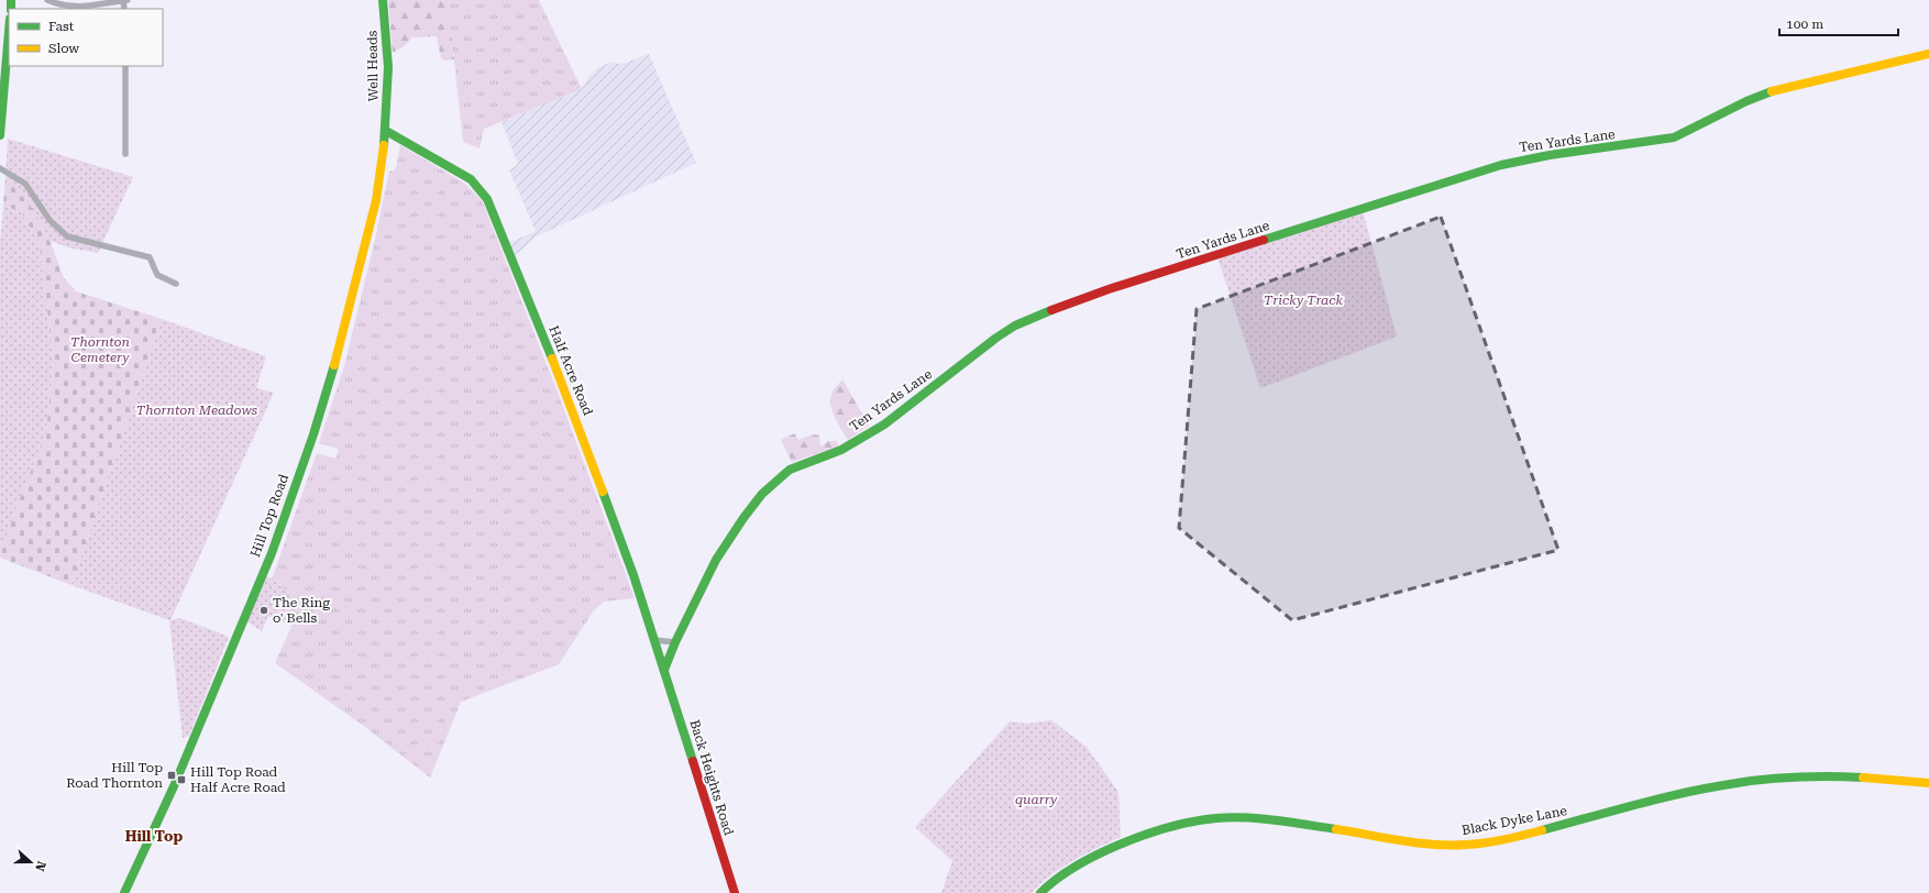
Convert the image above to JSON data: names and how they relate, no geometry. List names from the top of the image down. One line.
{"streets":{"street":["Well Heads","Ten Yards Lane","Half Acre Road","Hill Top Road","Back Heights Road","Black Dyke Lane"]},"crossings":[["Well Heads","Half Acre Road"],["Well Heads","Hill Top Road"],["Ten Yards Lane","Half Acre Road"],["Ten Yards Lane","Back Heights Road"],["Half Acre Road","Hill Top Road"],["Half Acre Road","Back Heights Road"]],"districts":["Hill Top"],"parks":["Tricky Track","Thornton Cemetery","Thornton Meadows","quarry"],"places":{"other":["The Ring o' Bells"],"transit":["Hill Top Road Thornton","Hill Top Road Half Acre Road"]},"legend":["Fast","Slow"],"scale_bar":"100 m","north":"right"}
